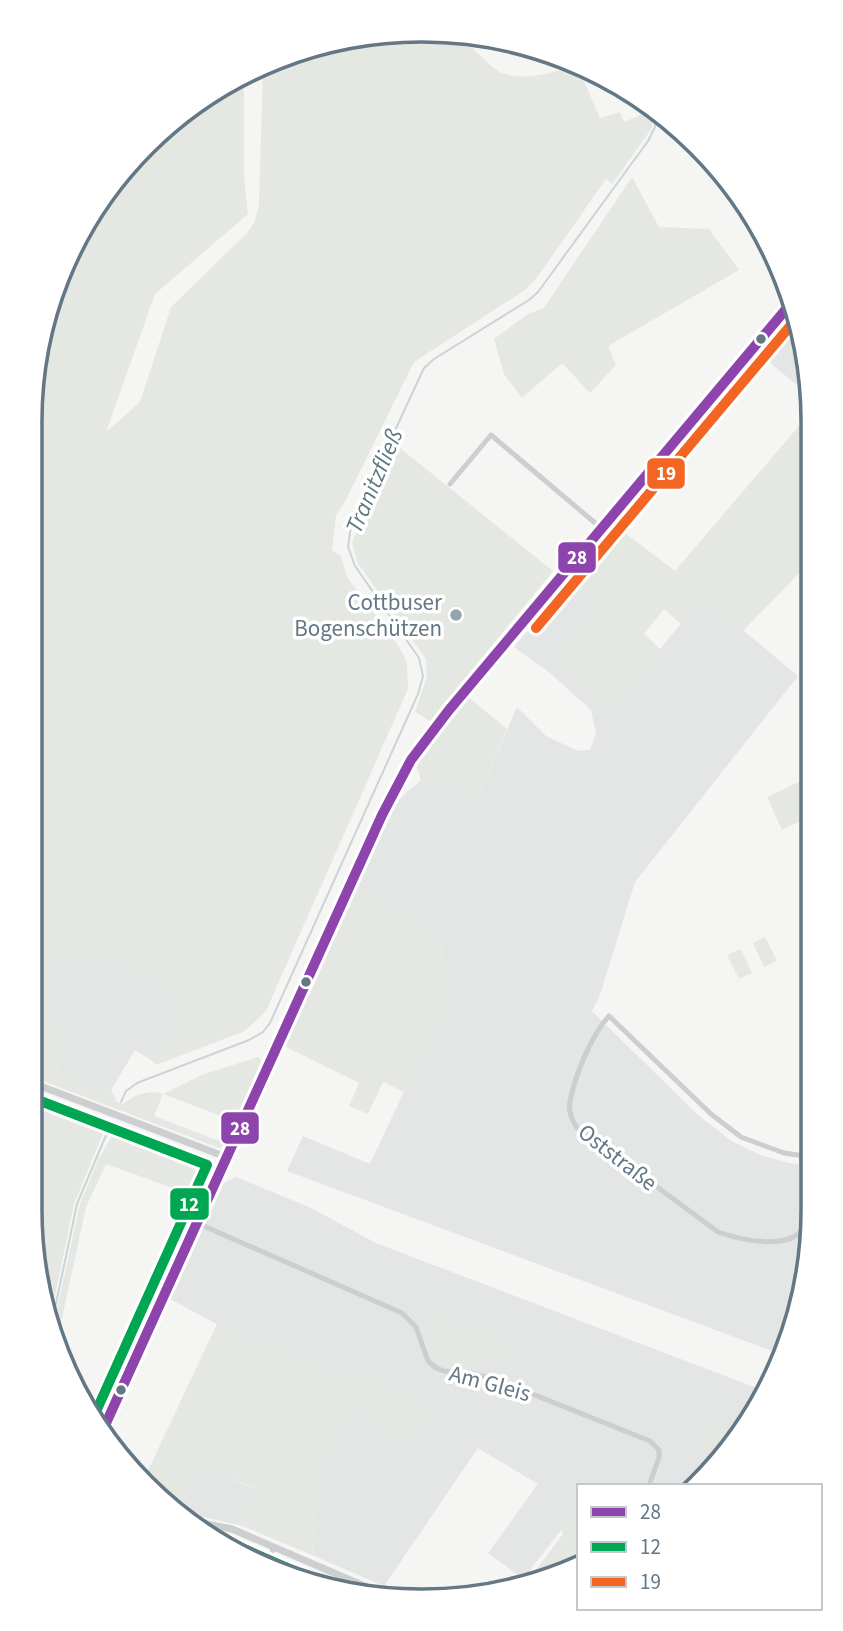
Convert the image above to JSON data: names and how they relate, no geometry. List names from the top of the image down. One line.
{"streets":{"street":["Oststraße","Am Gleis"]},"water":["Tranitzfließ"],"places":["Cottbuser Bogenschützen"],"lines":["transit line 28","transit line 19","transit line 12"],"legend":["28","12","19"]}
